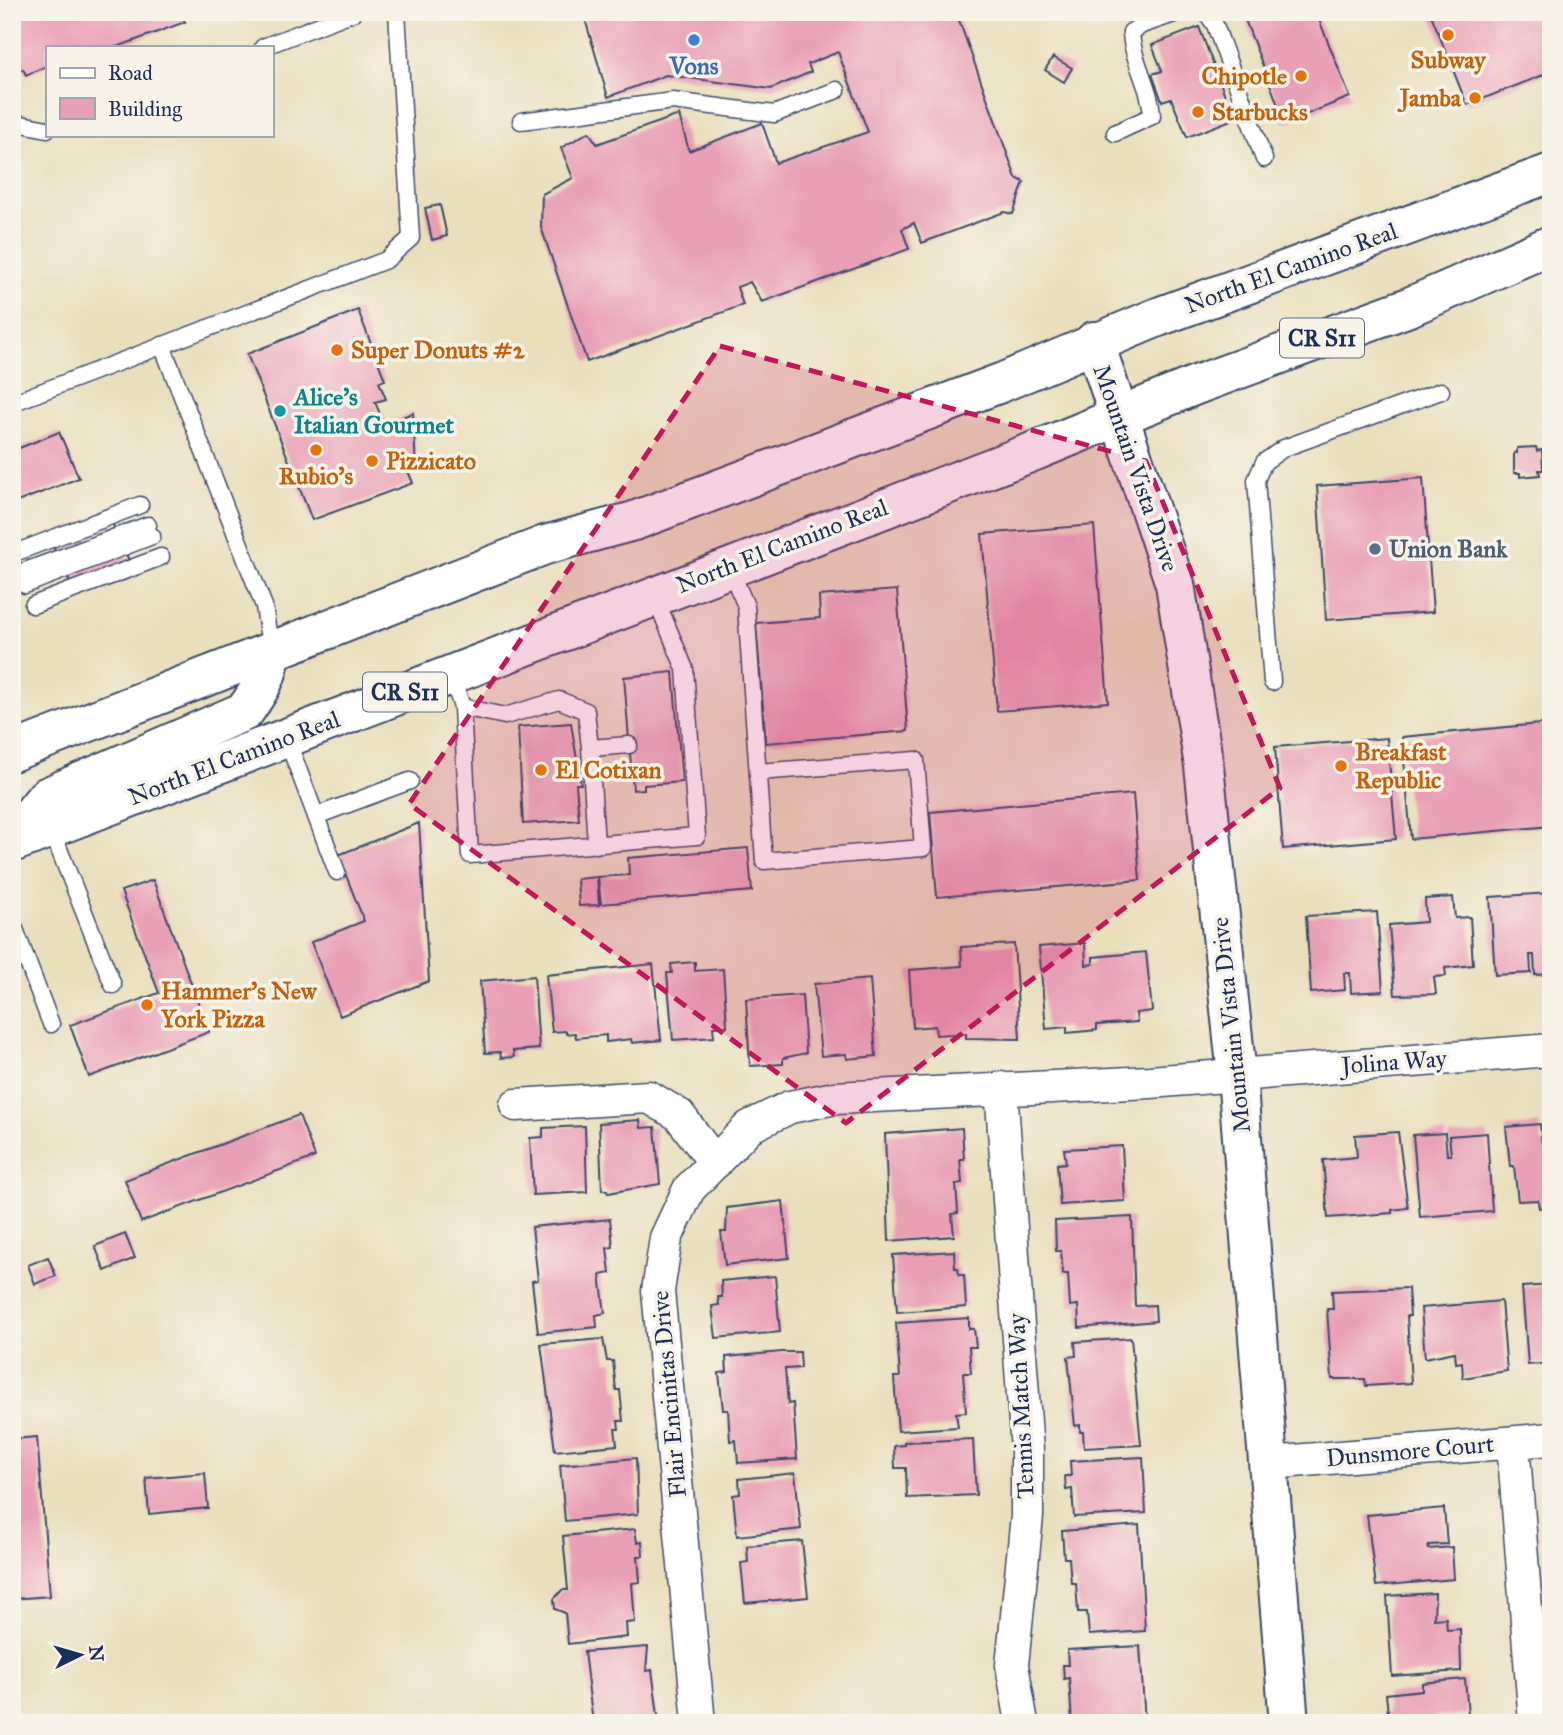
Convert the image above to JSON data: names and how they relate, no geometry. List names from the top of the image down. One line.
{"streets":{"main road":["North El Camino Real","CR S11","Mountain Vista Drive"],"street":["Jolina Way","Flair Encinitas Drive","Tennis Match Way","Dunsmore Court"]},"crossings":[["North El Camino Real","Mountain Vista Drive"],["Mountain Vista Drive","Jolina Way"],["Mountain Vista Drive","Flair Encinitas Drive"],["Mountain Vista Drive","Dunsmore Court"],["Jolina Way","Flair Encinitas Drive"],["Flair Encinitas Drive","Tennis Match Way"]],"places":["Subway","Vons","Chipotle","Jamba","Starbucks","Super Donuts #2","Alice's Italian Gourmet","Rubio's","Pizzicato","Union Bank","Breakfast Republic","El Cotixan","Hammer's New York Pizza"],"legend":["Road","Building"],"north":"right"}
